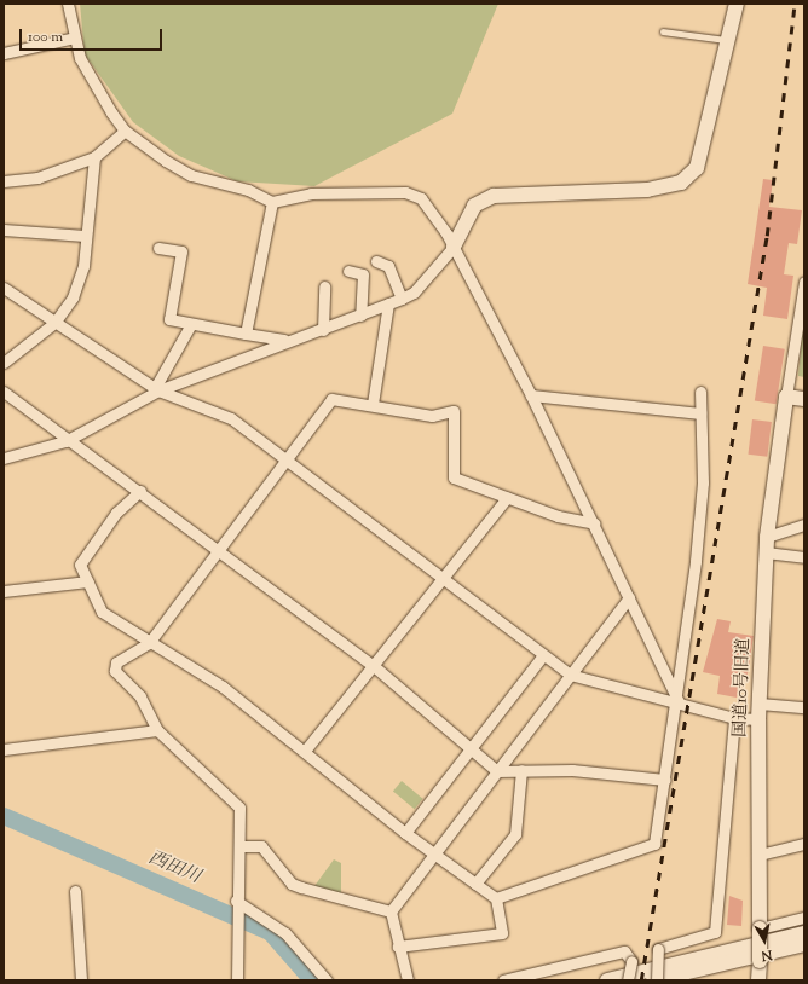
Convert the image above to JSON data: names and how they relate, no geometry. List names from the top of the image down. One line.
{"streets":{"street":["国道10号旧道"]},"water":["西田川"],"scale_bar":"100 m","north":"bottom"}
